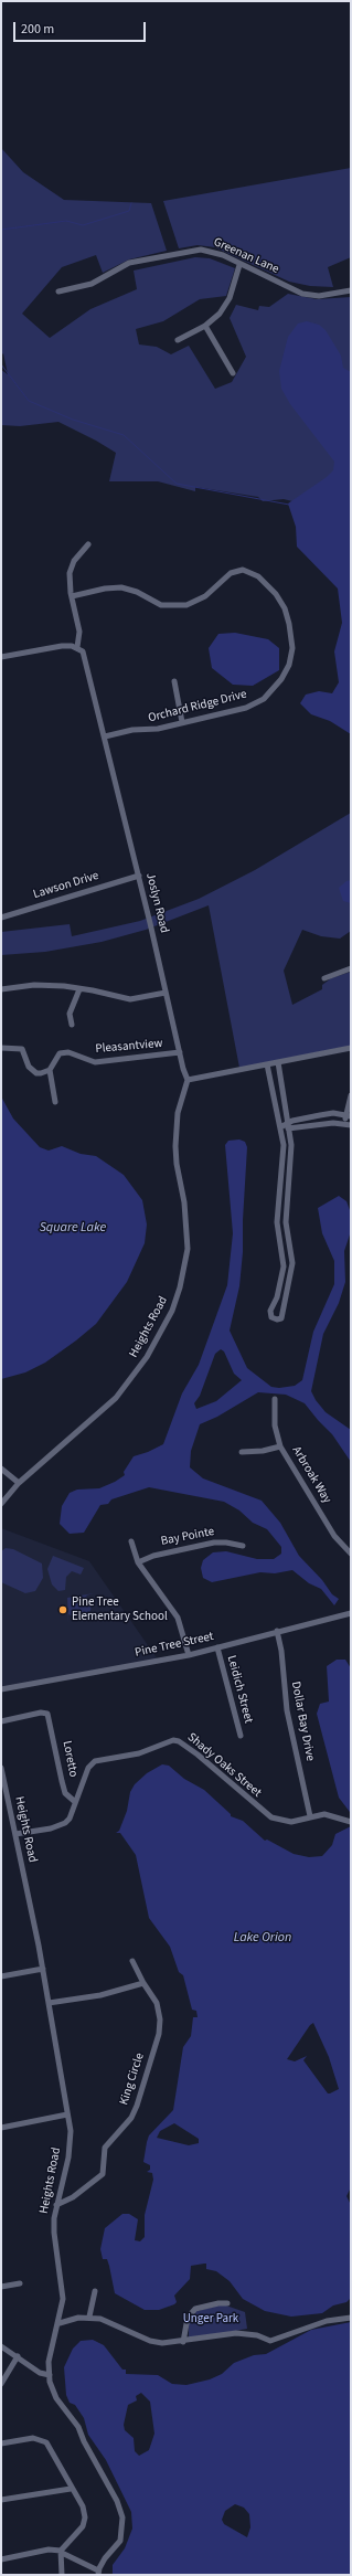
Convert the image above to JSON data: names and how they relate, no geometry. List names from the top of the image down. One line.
{"streets":{"street":["Greenan Lane","Orchard Ridge Drive","Lawson Drive","Joslyn Road","Pleasantview","Heights Road","Arbroak Way","Bay Pointe","Pine Tree Street","Leidich Street","Dollar Bay Drive","Loretto","Shady Oaks Street","King Circle"]},"crossings":[["Orchard Ridge Drive","Joslyn Road"],["Lawson Drive","Joslyn Road"],["Joslyn Road","Pleasantview"],["Joslyn Road","Heights Road"],["Heights Road","Shady Oaks Street"],["Heights Road","King Circle"],["Pine Tree Street","Leidich Street"],["Pine Tree Street","Dollar Bay Drive"],["Dollar Bay Drive","Shady Oaks Street"],["Loretto","Shady Oaks Street"]],"water":["Square Lake","Lake Orion"],"parks":["Unger Park"],"places":["Pine Tree Elementary School"],"scale_bar":"200 m"}
